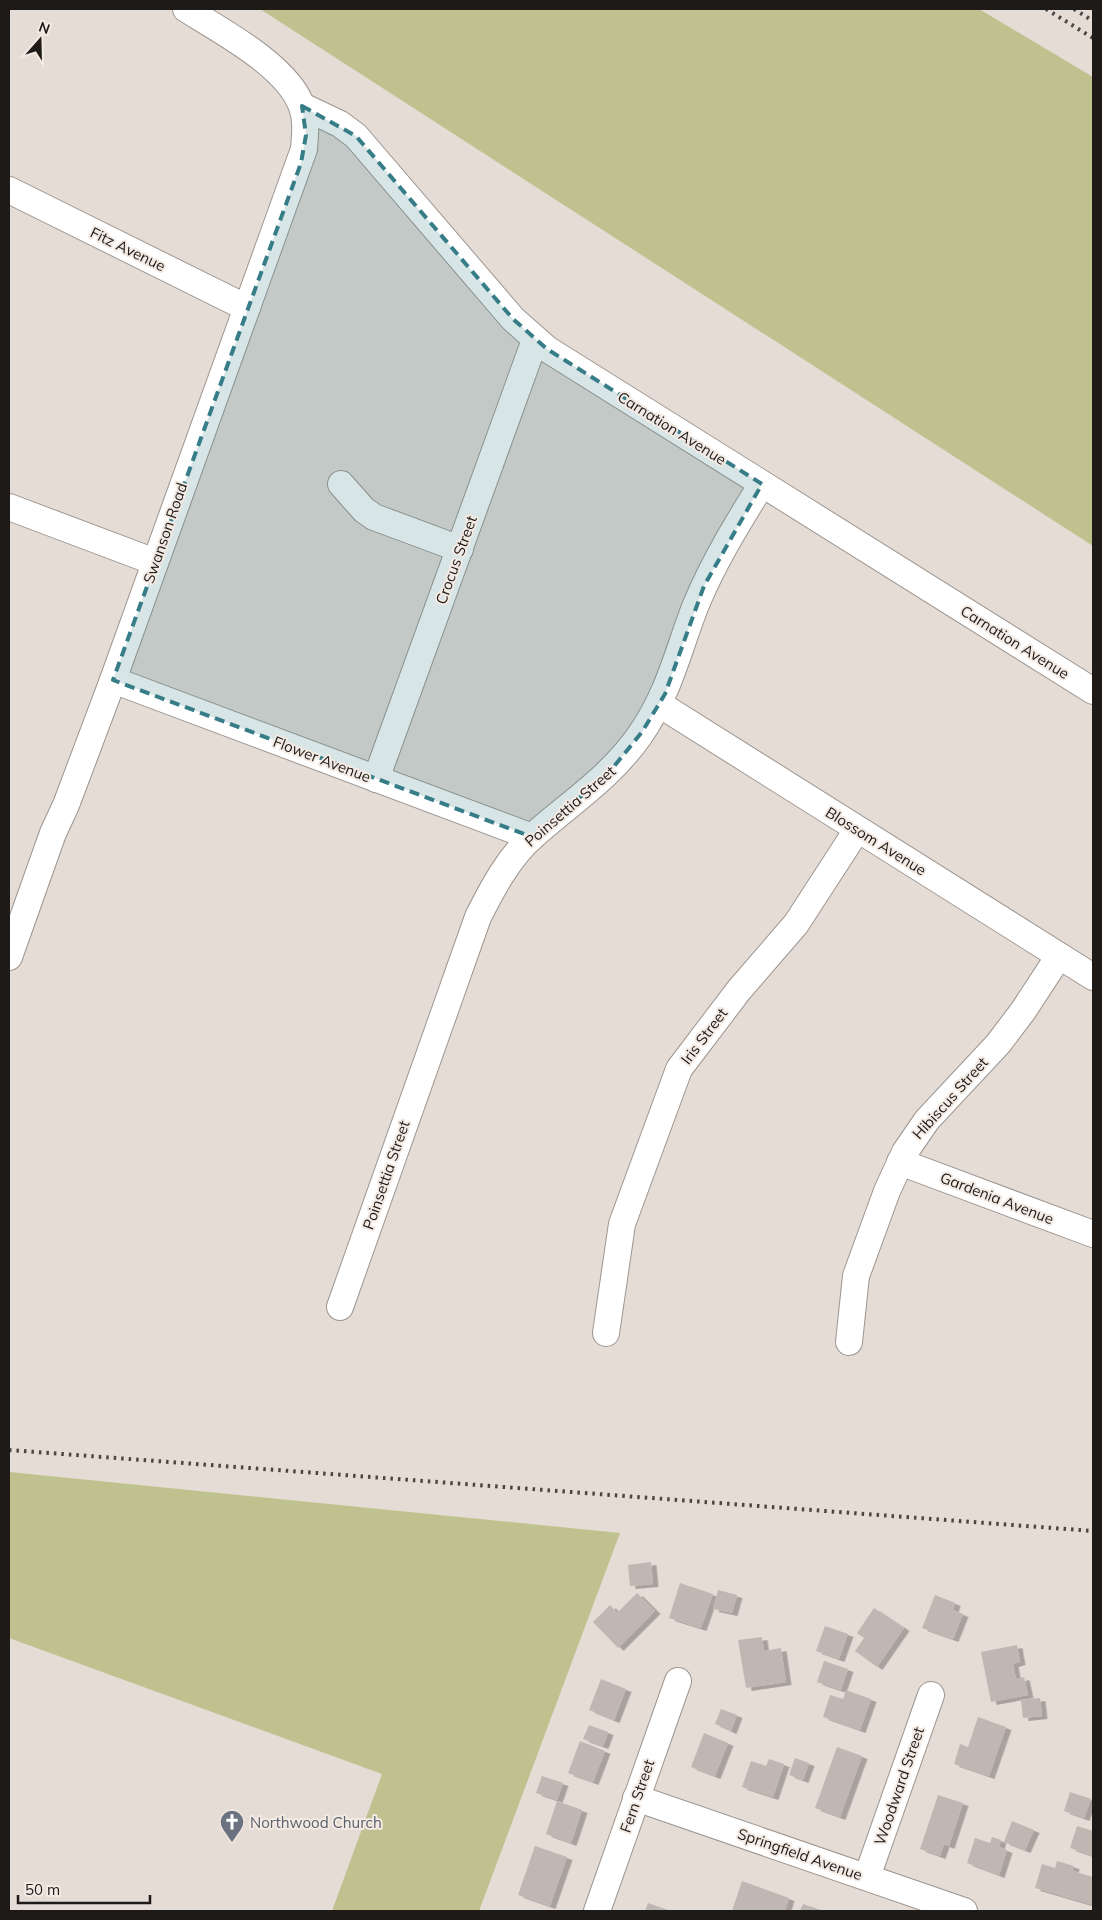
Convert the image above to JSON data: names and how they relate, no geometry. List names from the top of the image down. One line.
{"streets":{"street":["Fitz Avenue","Carnation Avenue","Swanson Road","Crocus Street","Flower Avenue","Poinsettia Street","Blossom Avenue","Iris Street","Hibiscus Street","Gardenia Avenue","Woodward Street","Fern Street","Springfield Avenue"]},"crossings":[["Fitz Avenue","Swanson Road"],["Carnation Avenue","Swanson Road"],["Carnation Avenue","Crocus Street"],["Carnation Avenue","Poinsettia Street"],["Swanson Road","Flower Avenue"],["Crocus Street","Flower Avenue"],["Flower Avenue","Poinsettia Street"],["Poinsettia Street","Blossom Avenue"],["Blossom Avenue","Iris Street"],["Blossom Avenue","Hibiscus Street"],["Hibiscus Street","Gardenia Avenue"],["Woodward Street","Springfield Avenue"],["Fern Street","Springfield Avenue"]],"places":{"church":["Northwood Church"]},"scale_bar":"50 m","north":"top"}
